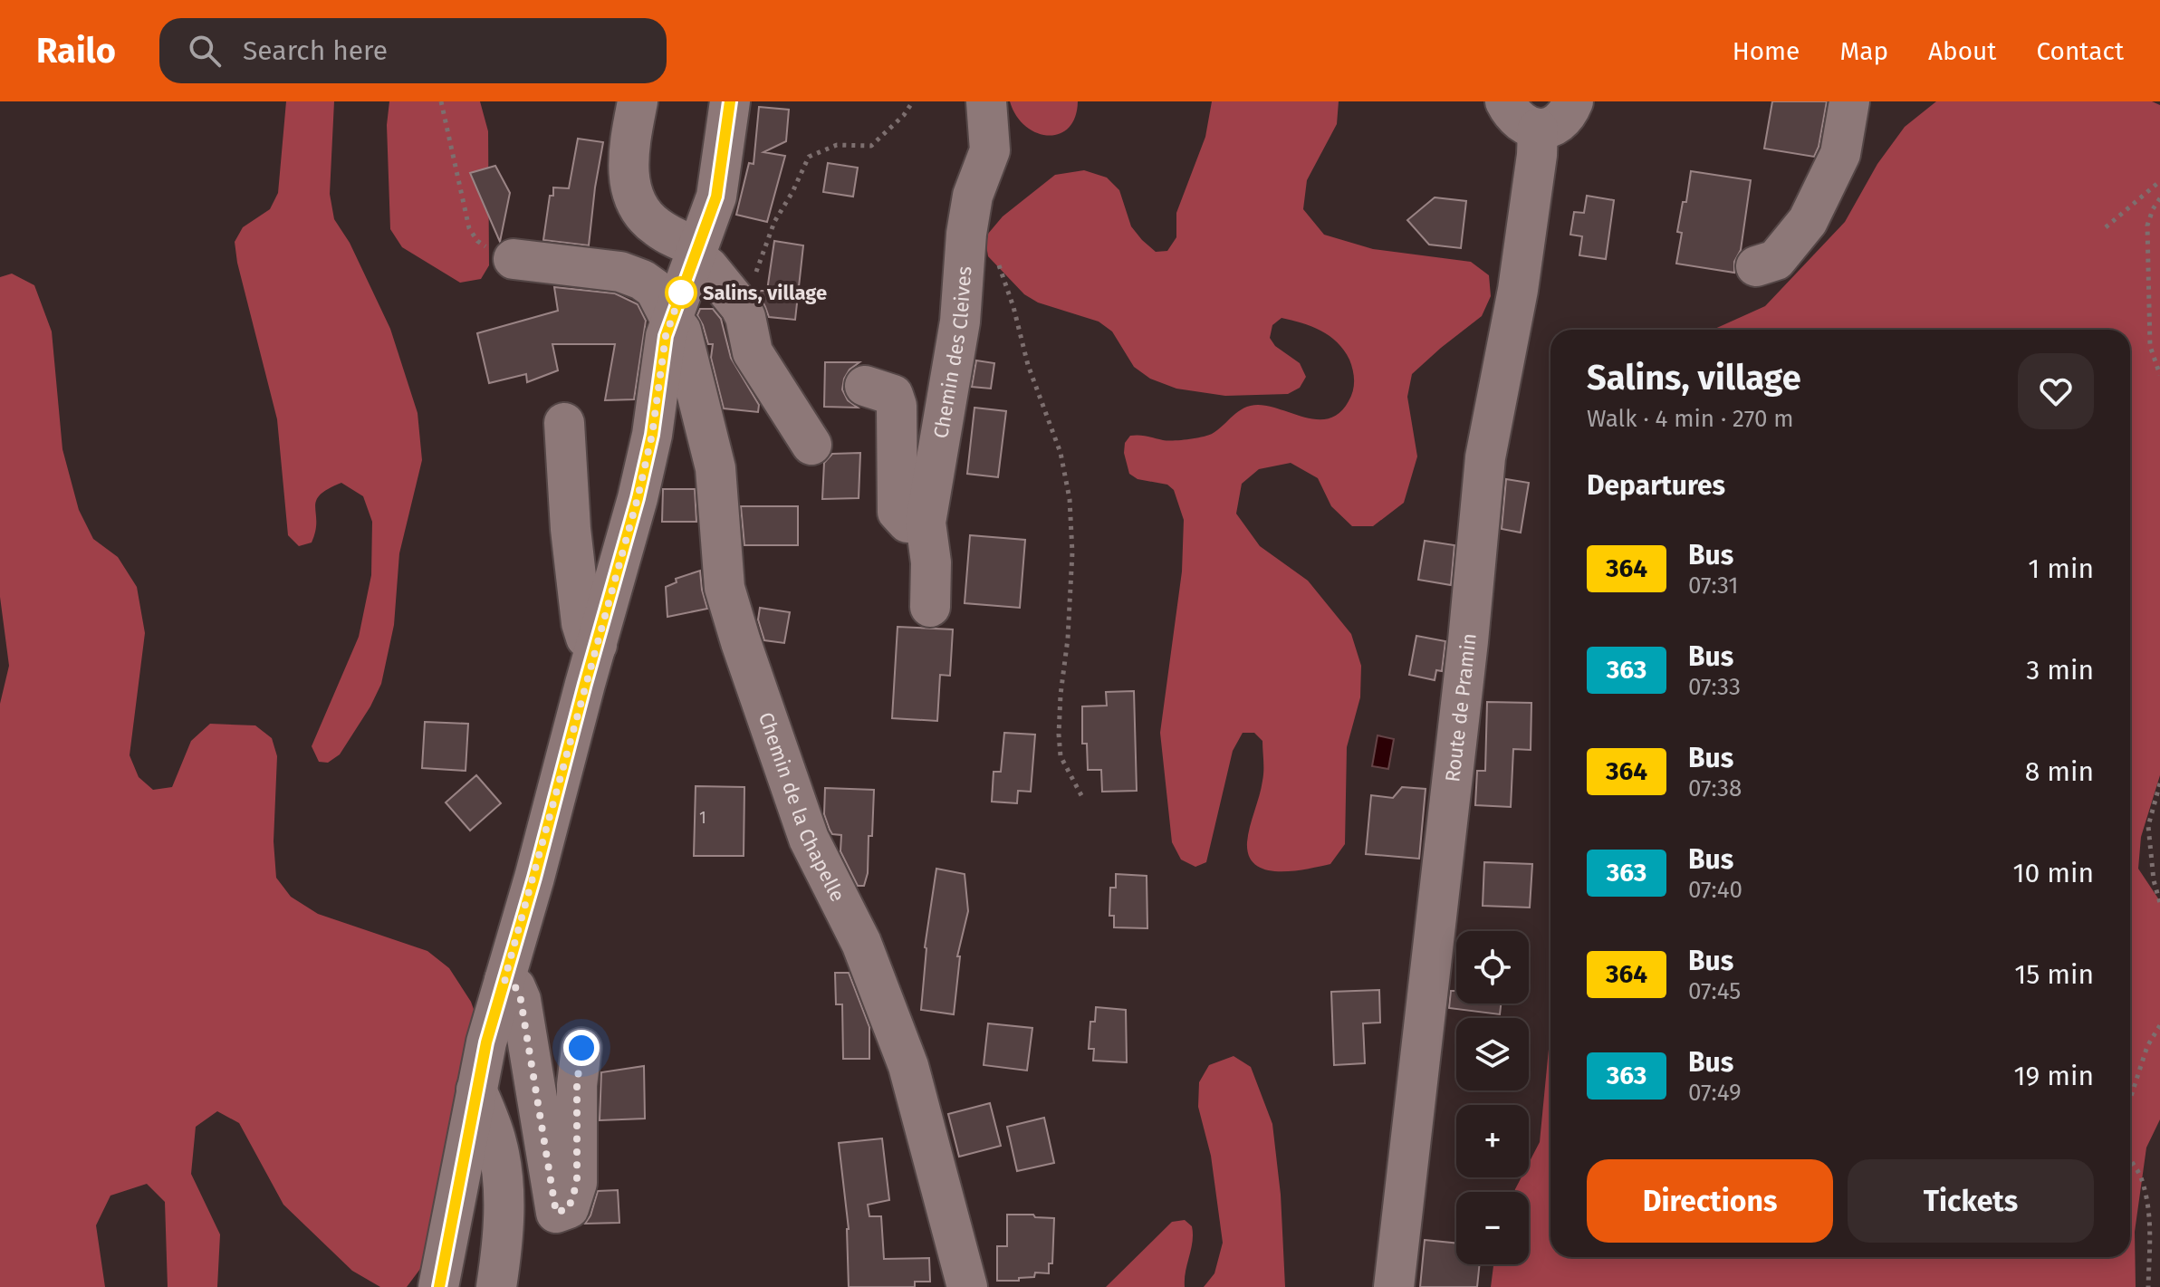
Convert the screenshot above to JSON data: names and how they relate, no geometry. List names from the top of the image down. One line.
{"streets":{"street":["Chemin des Cleives","Route de Pramin","Chemin de la Chapelle"]},"places":["Salins, village"],"lines":["bus line 364"],"house_numbers":["1"],"page":{"header":"Railo","search":"Search here","nav":["Home","Map","About","Contact"],"heading":[["Salins, village","Walk · 4 min · 270 m"],"Departures"],"list":[{"mark":"364","name":"Bus","note":"07:31","value":"1 min"},{"mark":"363","name":"Bus","note":"07:33","value":"3 min"},{"mark":"364","name":"Bus","note":"07:38","value":"8 min"},{"mark":"363","name":"Bus","note":"07:40","value":"10 min"},{"mark":"364","name":"Bus","note":"07:45","value":"15 min"},{"mark":"363","name":"Bus","note":"07:49","value":"19 min"}],"map_buttons":["+","−"],"buttons":["Directions","Tickets"]}}
